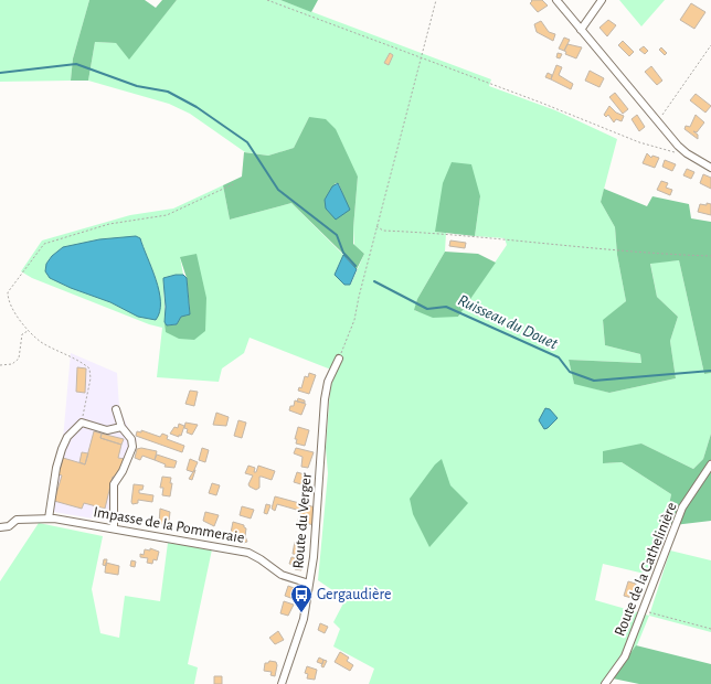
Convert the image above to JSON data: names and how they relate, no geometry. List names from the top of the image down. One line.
{"streets":{"street":["Route du Verger","Impasse de la Pommeraie","Route de la Cathelinière"]},"crossings":[["Route du Verger","Impasse de la Pommeraie"]],"water":["Ruisseau du Douet"],"places":{"bus stop":["Gergaudière"]}}
